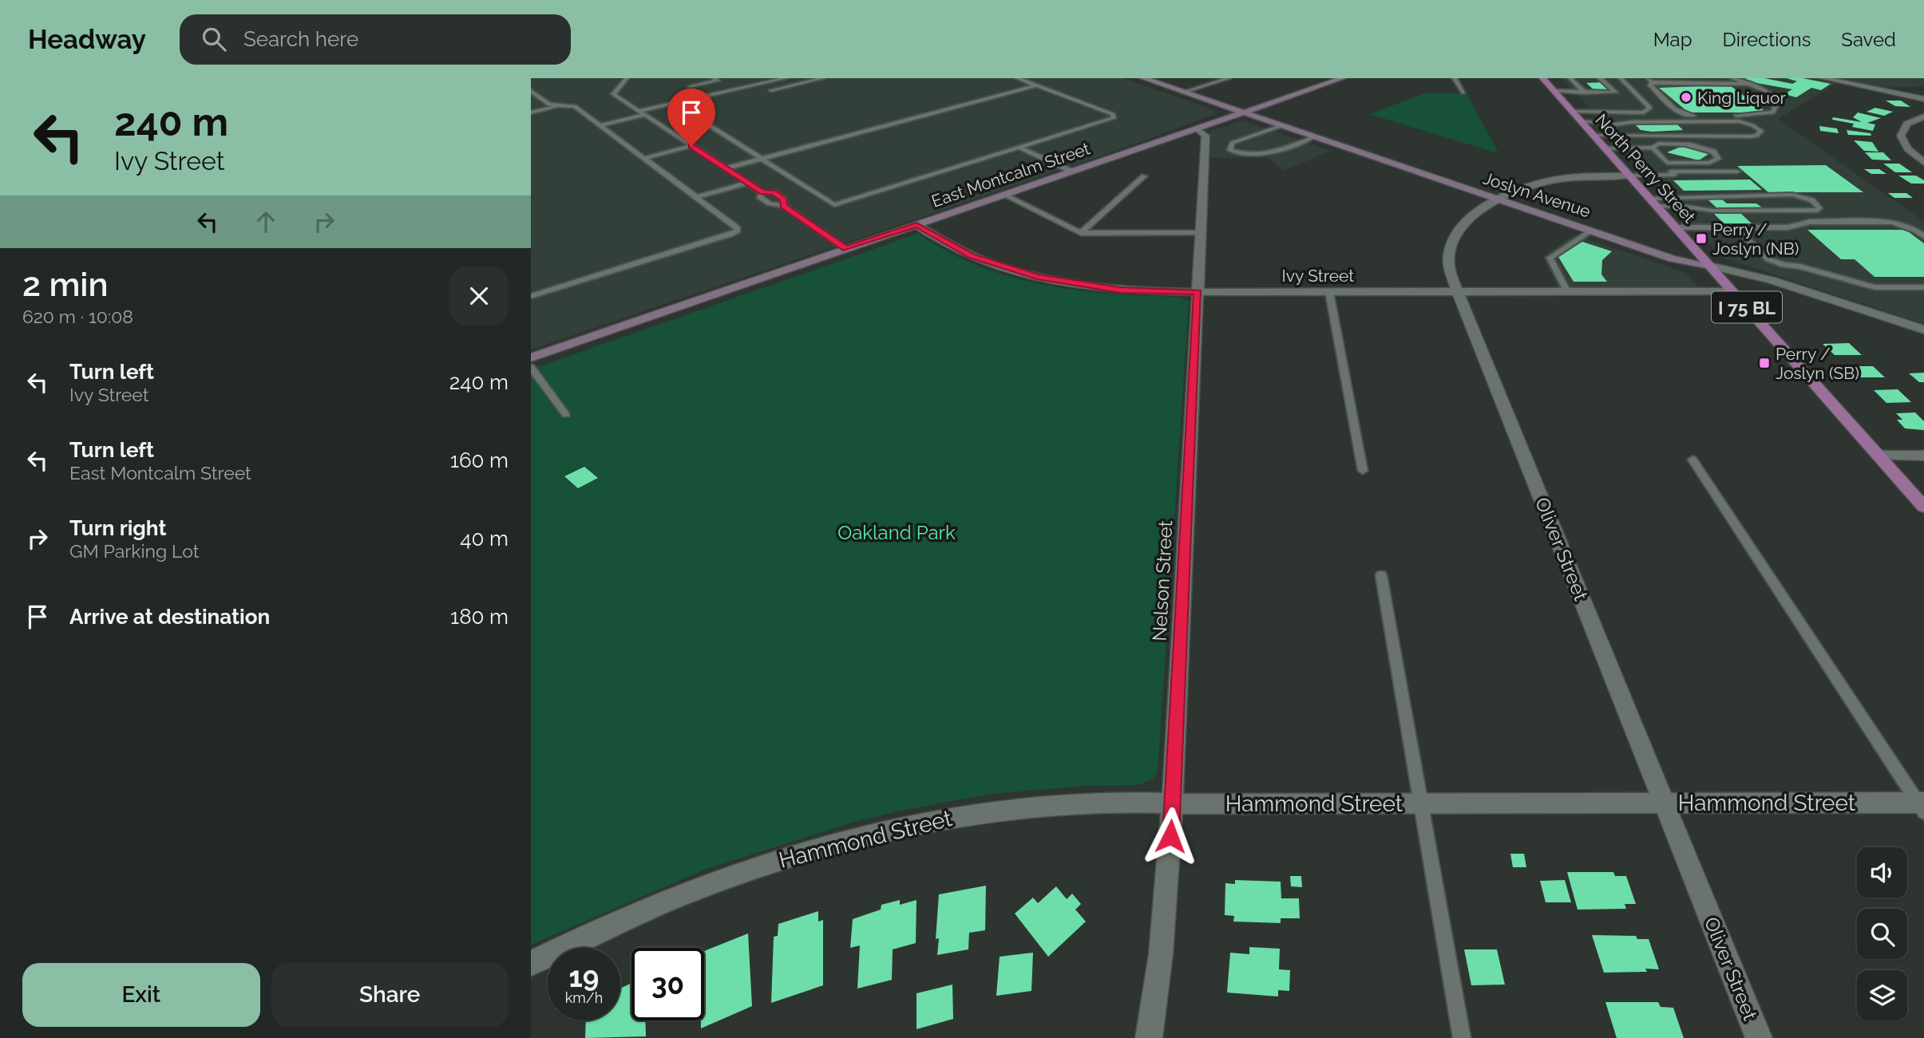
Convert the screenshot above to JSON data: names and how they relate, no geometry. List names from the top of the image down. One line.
{"streets":{"main road":["North Perry Street","East Montcalm Street","Joslyn Avenue","I 75 BL"],"street":["Ivy Street","Oliver Street","Nelson Street","Hammond Street"]},"crossings":[["North Perry Street","Joslyn Avenue"],["North Perry Street","Ivy Street"],["North Perry Street","Oliver Street"],["East Montcalm Street","Joslyn Avenue"],["East Montcalm Street","Ivy Street"],["East Montcalm Street","Nelson Street"],["Joslyn Avenue","Oliver Street"],["Ivy Street","Oliver Street"],["Ivy Street","Nelson Street"],["Oliver Street","Hammond Street"],["Nelson Street","Hammond Street"]],"parks":["Oakland Park"],"places":{"other":["King Liquor"],"transit":["Perry / Joslyn (NB)","Perry / Joslyn (SB)"]},"page":{"header":"Headway","search":"Search here","nav":["Map","Directions","Saved"],"turn":["240 m","Ivy Street"],"heading":["2 min","620 m · 10:08"],"list":[{"name":"Turn left","note":"Ivy Street","value":"240 m"},{"name":"Turn left","note":"East Montcalm Street","value":"160 m"},{"name":"Turn right","note":"GM Parking Lot","value":"40 m"},{"name":"Arrive at destination","value":"180 m"}],"speed":"19 km/h","limit":"30","buttons":["Exit","Share"]}}
